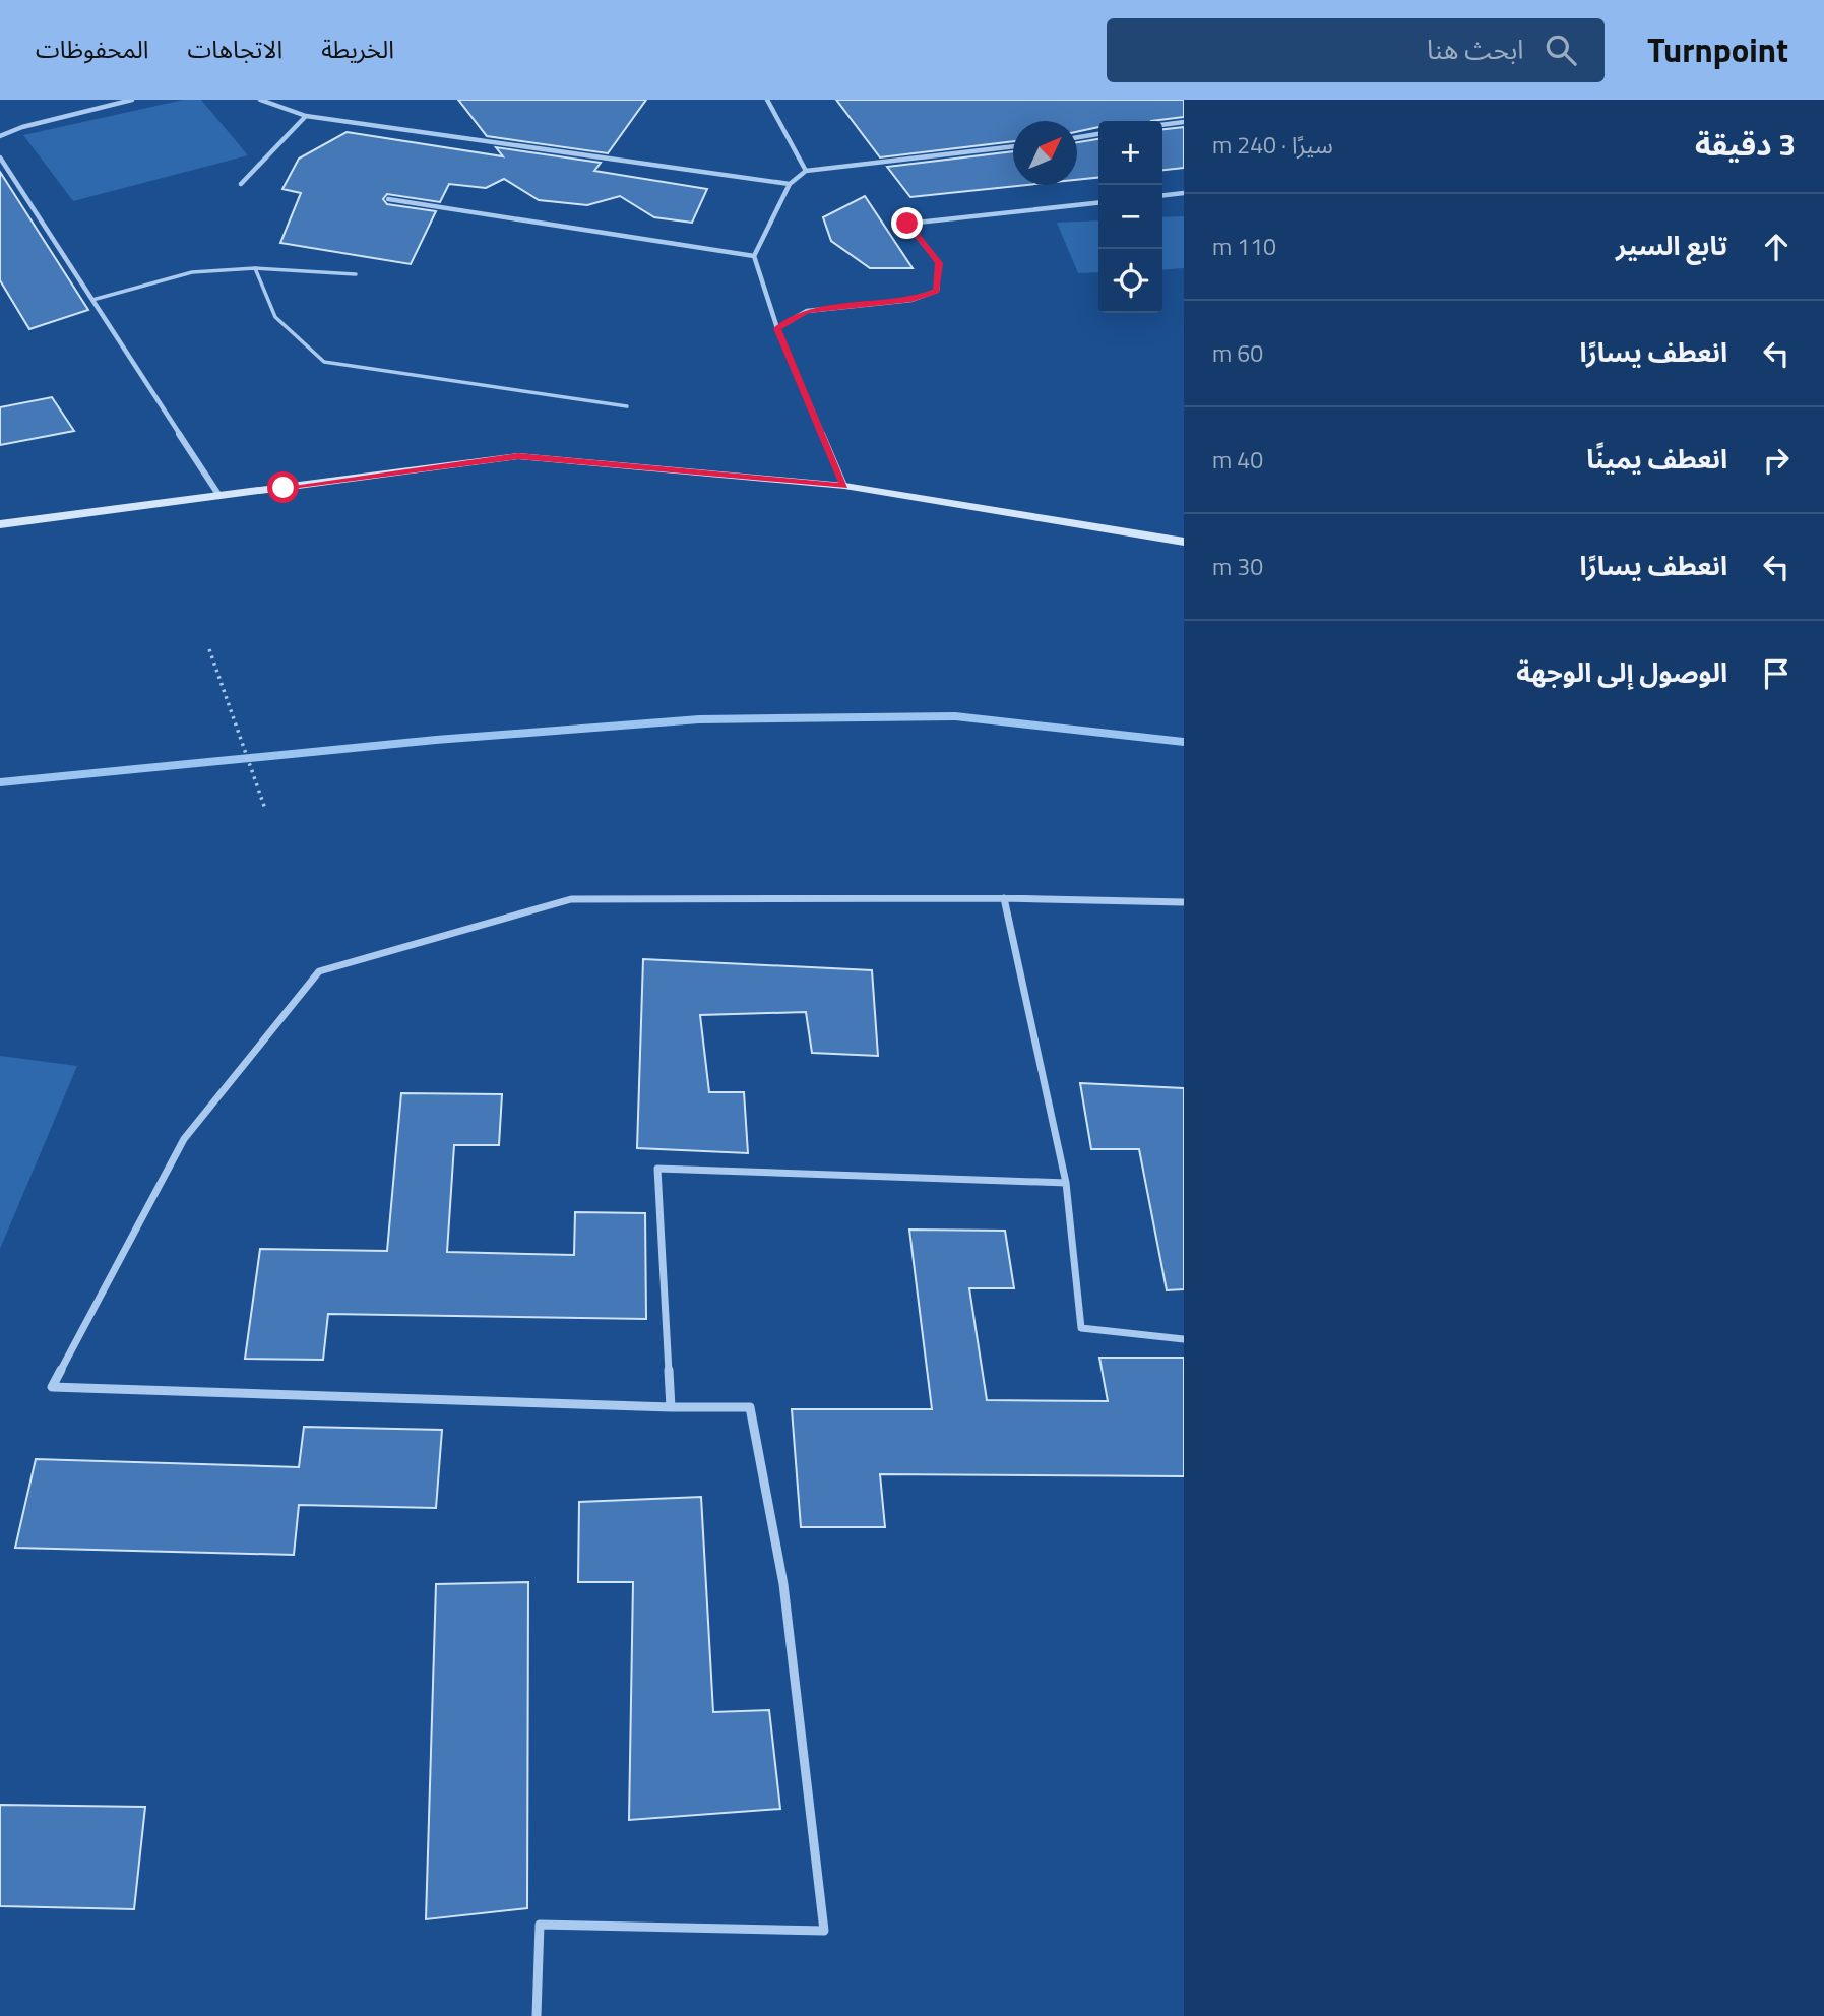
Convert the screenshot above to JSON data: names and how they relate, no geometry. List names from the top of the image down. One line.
{"north":"top right","page":{"header":"Turnpoint","search":"ابحث هنا","nav":["الخريطة","الاتجاهات","المحفوظات"],"heading":["3 دقيقة","سيرًا · 240 m"],"map_buttons":["+","−"],"list":[["تابع السير","110 m"],["انعطف يسارًا","60 m"],["انعطف يمينًا","40 m"],["انعطف يسارًا","30 m"],"الوصول إلى الوجهة"]}}
